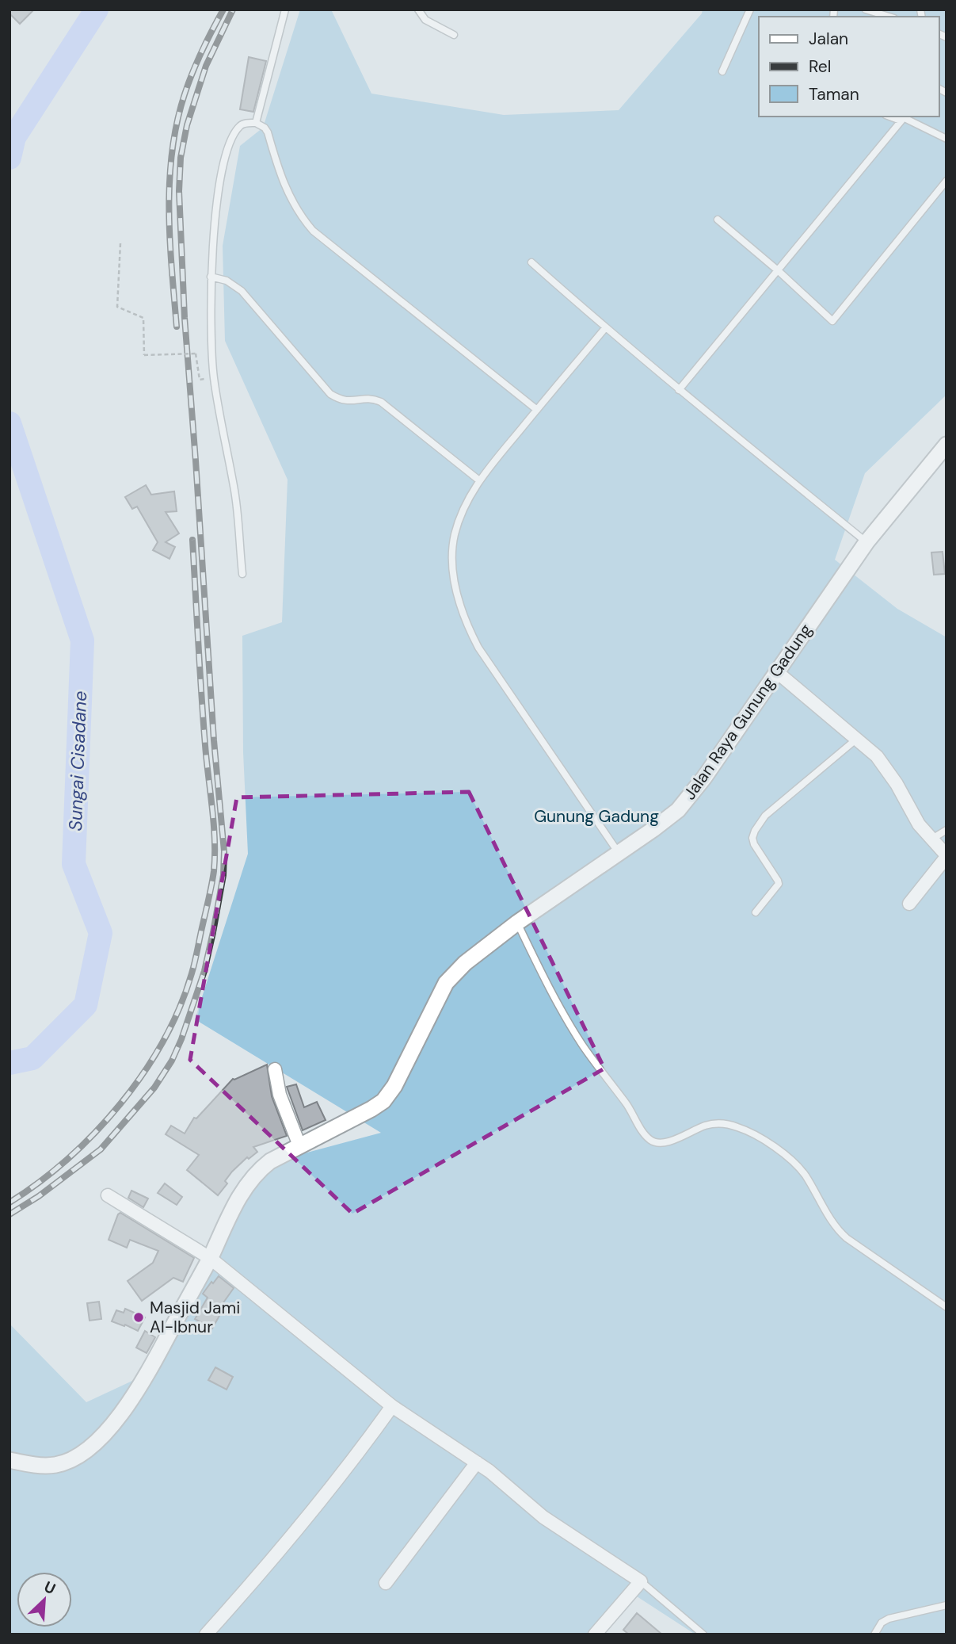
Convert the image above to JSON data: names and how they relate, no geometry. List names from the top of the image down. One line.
{"streets":{"street":["Jalan Raya Gunung Gadung"]},"water":["Sungai Cisadane"],"parks":["Gunung Gadung"],"places":["Masjid Jami Al-Ibnur"],"legend":["Jalan","Rel","Taman"],"north":"top right"}
